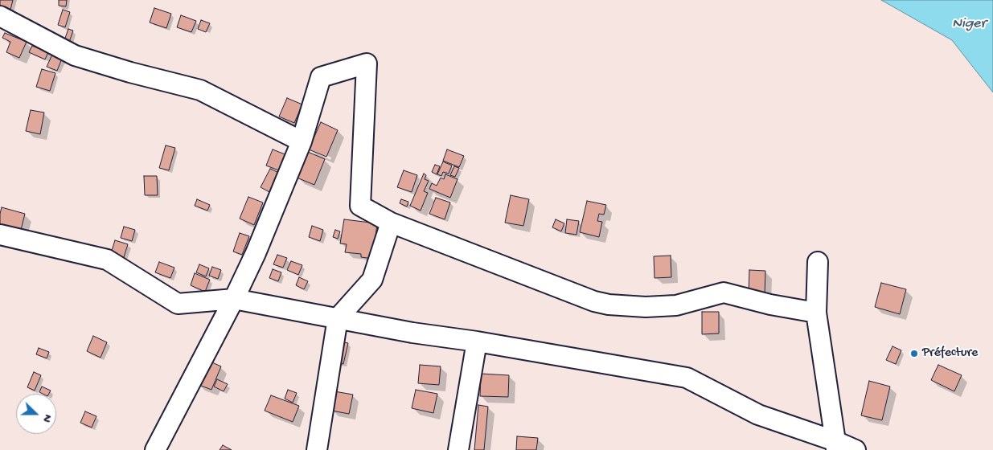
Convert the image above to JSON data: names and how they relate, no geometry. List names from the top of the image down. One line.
{"water":["Niger"],"places":["Préfecture"],"north":"right"}
